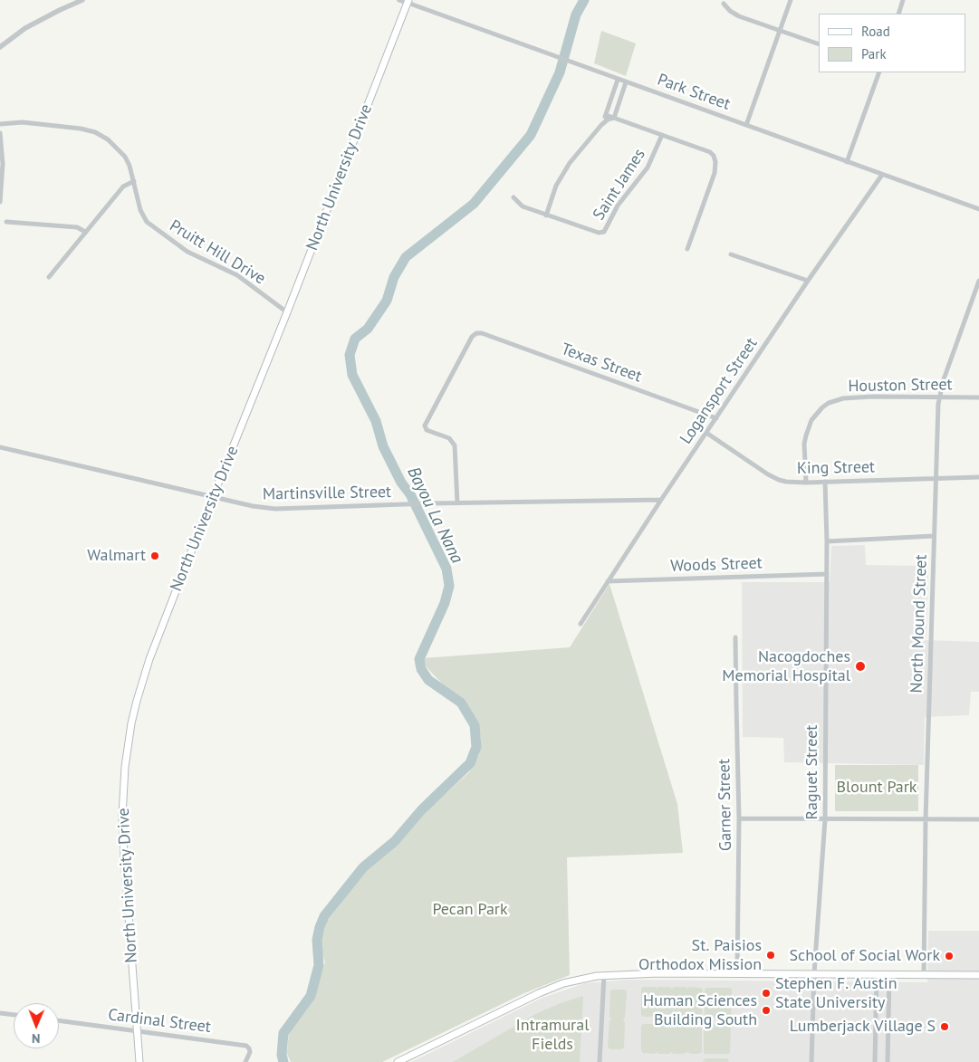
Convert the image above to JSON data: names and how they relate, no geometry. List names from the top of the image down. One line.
{"streets":{"main road":["North University Drive"],"street":["Park Street","Saint James","Pruitt Hill Drive","Texas Street","Houston Street","Logansport Street","King Street","Martinsville Street","Woods Street","North Mound Street","Raguet Street","Garner Street","Cardinal Street"]},"crossings":[["Park Street","North University Drive"],["Park Street","Logansport Street"],["North University Drive","Pruitt Hill Drive"],["North University Drive","Martinsville Street"],["North University Drive","Cardinal Street"],["Texas Street","Logansport Street"],["Texas Street","Martinsville Street"],["Houston Street","King Street"],["Houston Street","North Mound Street"],["Logansport Street","King Street"],["Logansport Street","Martinsville Street"],["Logansport Street","Woods Street"],["King Street","North Mound Street"],["King Street","Raguet Street"],["Woods Street","Raguet Street"]],"water":["Bayou La Nana"],"parks":["Blount Park","Pecan Park","Intramural Fields"],"places":["Walmart","Nacogdoches Memorial Hospital","St. Paisios Orthodox Mission","School of Social Work","Stephen F. Austin State University","Human Sciences Building South","Lumberjack Village S"],"legend":["Road","Park"],"north":"bottom"}
